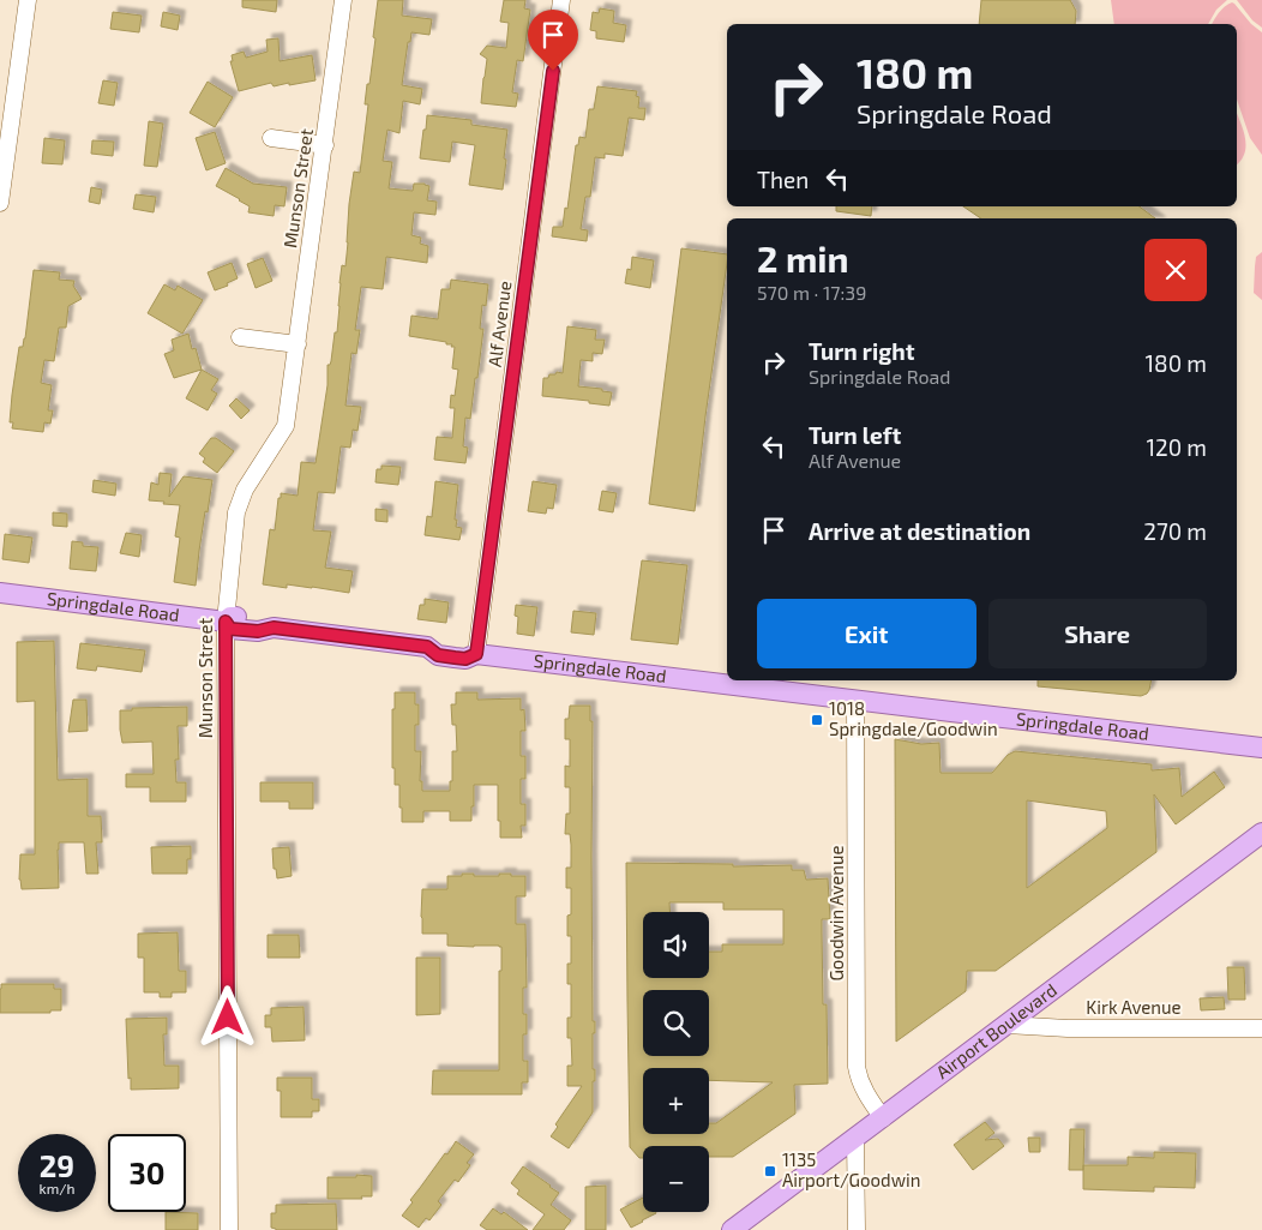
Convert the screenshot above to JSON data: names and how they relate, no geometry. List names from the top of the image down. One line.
{"streets":{"main road":["Springdale Road","Airport Boulevard"],"street":["Munson Street","Alf Avenue","Goodwin Avenue","Kirk Avenue"]},"crossings":[["Munson Street","Springdale Road"],["Alf Avenue","Springdale Road"],["Springdale Road","Goodwin Avenue"],["Goodwin Avenue","Airport Boulevard"],["Kirk Avenue","Airport Boulevard"]],"places":{"transit":["1018 Springdale/Goodwin","1135 Airport/Goodwin"]},"page":{"turn":["180 m","Springdale Road"],"then":"Then","heading":["2 min","570 m · 17:39"],"list":[{"name":"Turn right","note":"Springdale Road","value":"180 m"},{"name":"Turn left","note":"Alf Avenue","value":"120 m"},{"name":"Arrive at destination","value":"270 m"}],"buttons":["Exit","Share"],"map_buttons":["+","−"],"speed":"29 km/h","limit":"30"}}
